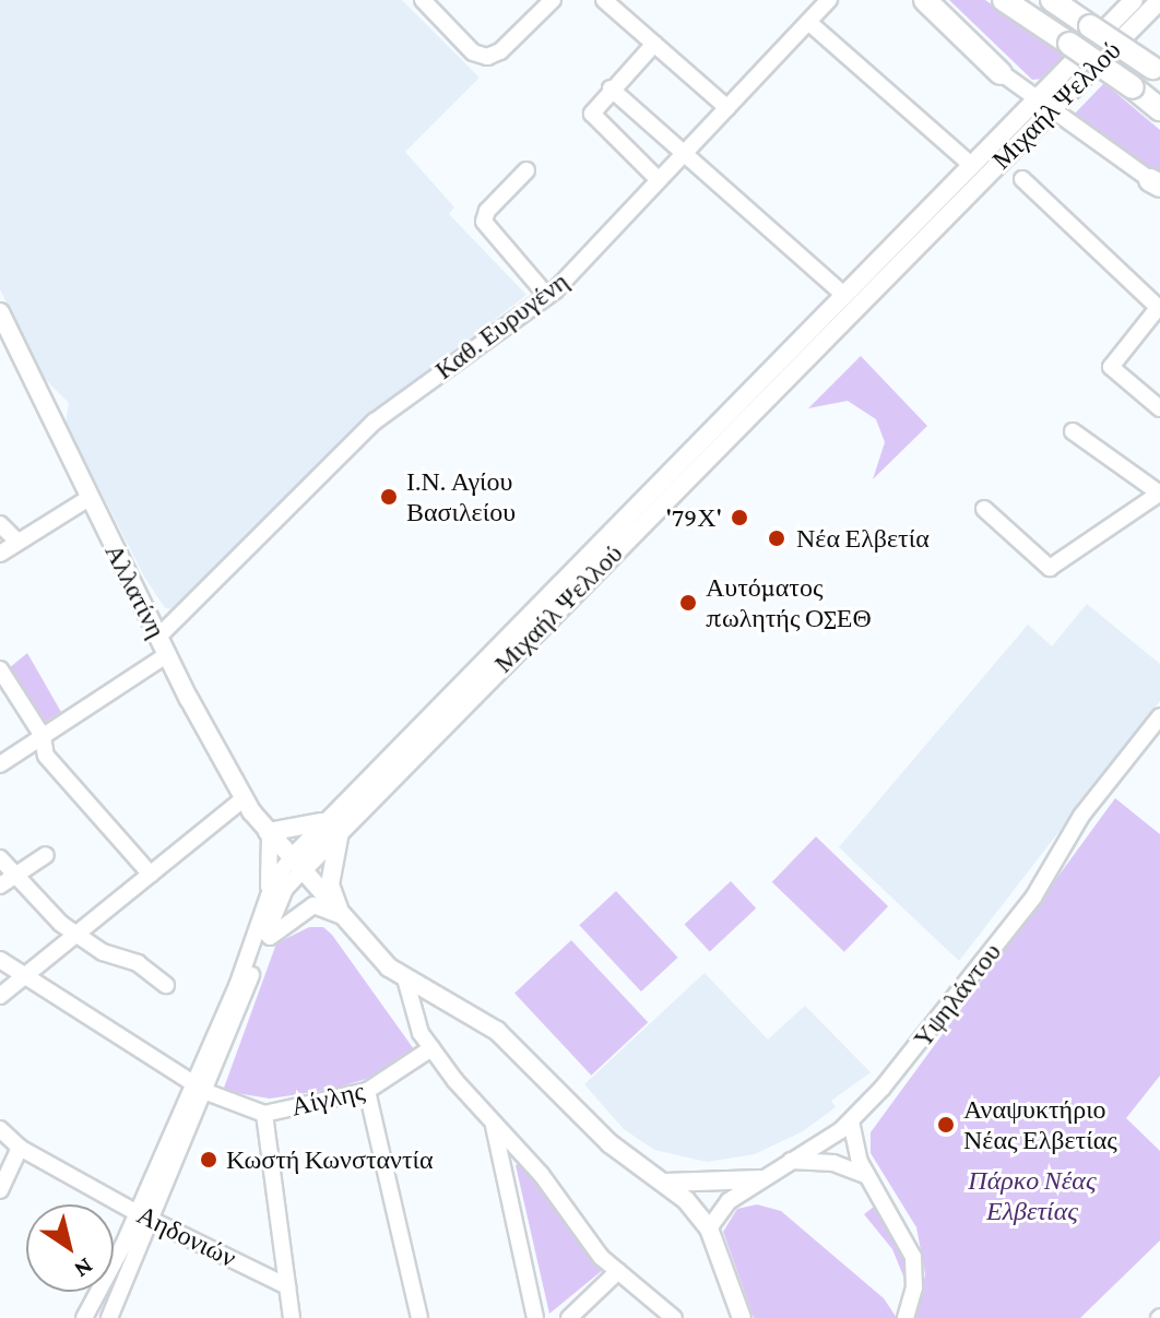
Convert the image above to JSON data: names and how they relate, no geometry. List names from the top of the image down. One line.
{"streets":{"main road":["Μιχαήλ Ψελλού","Αλλατίνη"],"street":["Καθ. Ευρυγένη","Υψηλάντου","Αίγλης","Αηδονιών"]},"crossings":[["Μιχαήλ Ψελλού","Αλλατίνη"],["Μιχαήλ Ψελλού","Αηδονιών"],["Καθ. Ευρυγένη","Αλλατίνη"],["Αλλατίνη","Υψηλάντου"]],"parks":["Πάρκο Νέας Ελβετίας"],"places":["Ι.Ν. Αγίου Βασιλείου","'79Χ'","Νέα Ελβετία","Αυτόματος πωλητής ΟΣΕΘ","Αναψυκτήριο Νέας Ελβετίας","Κωστή Κωνσταντία"],"north":"bottom right"}
